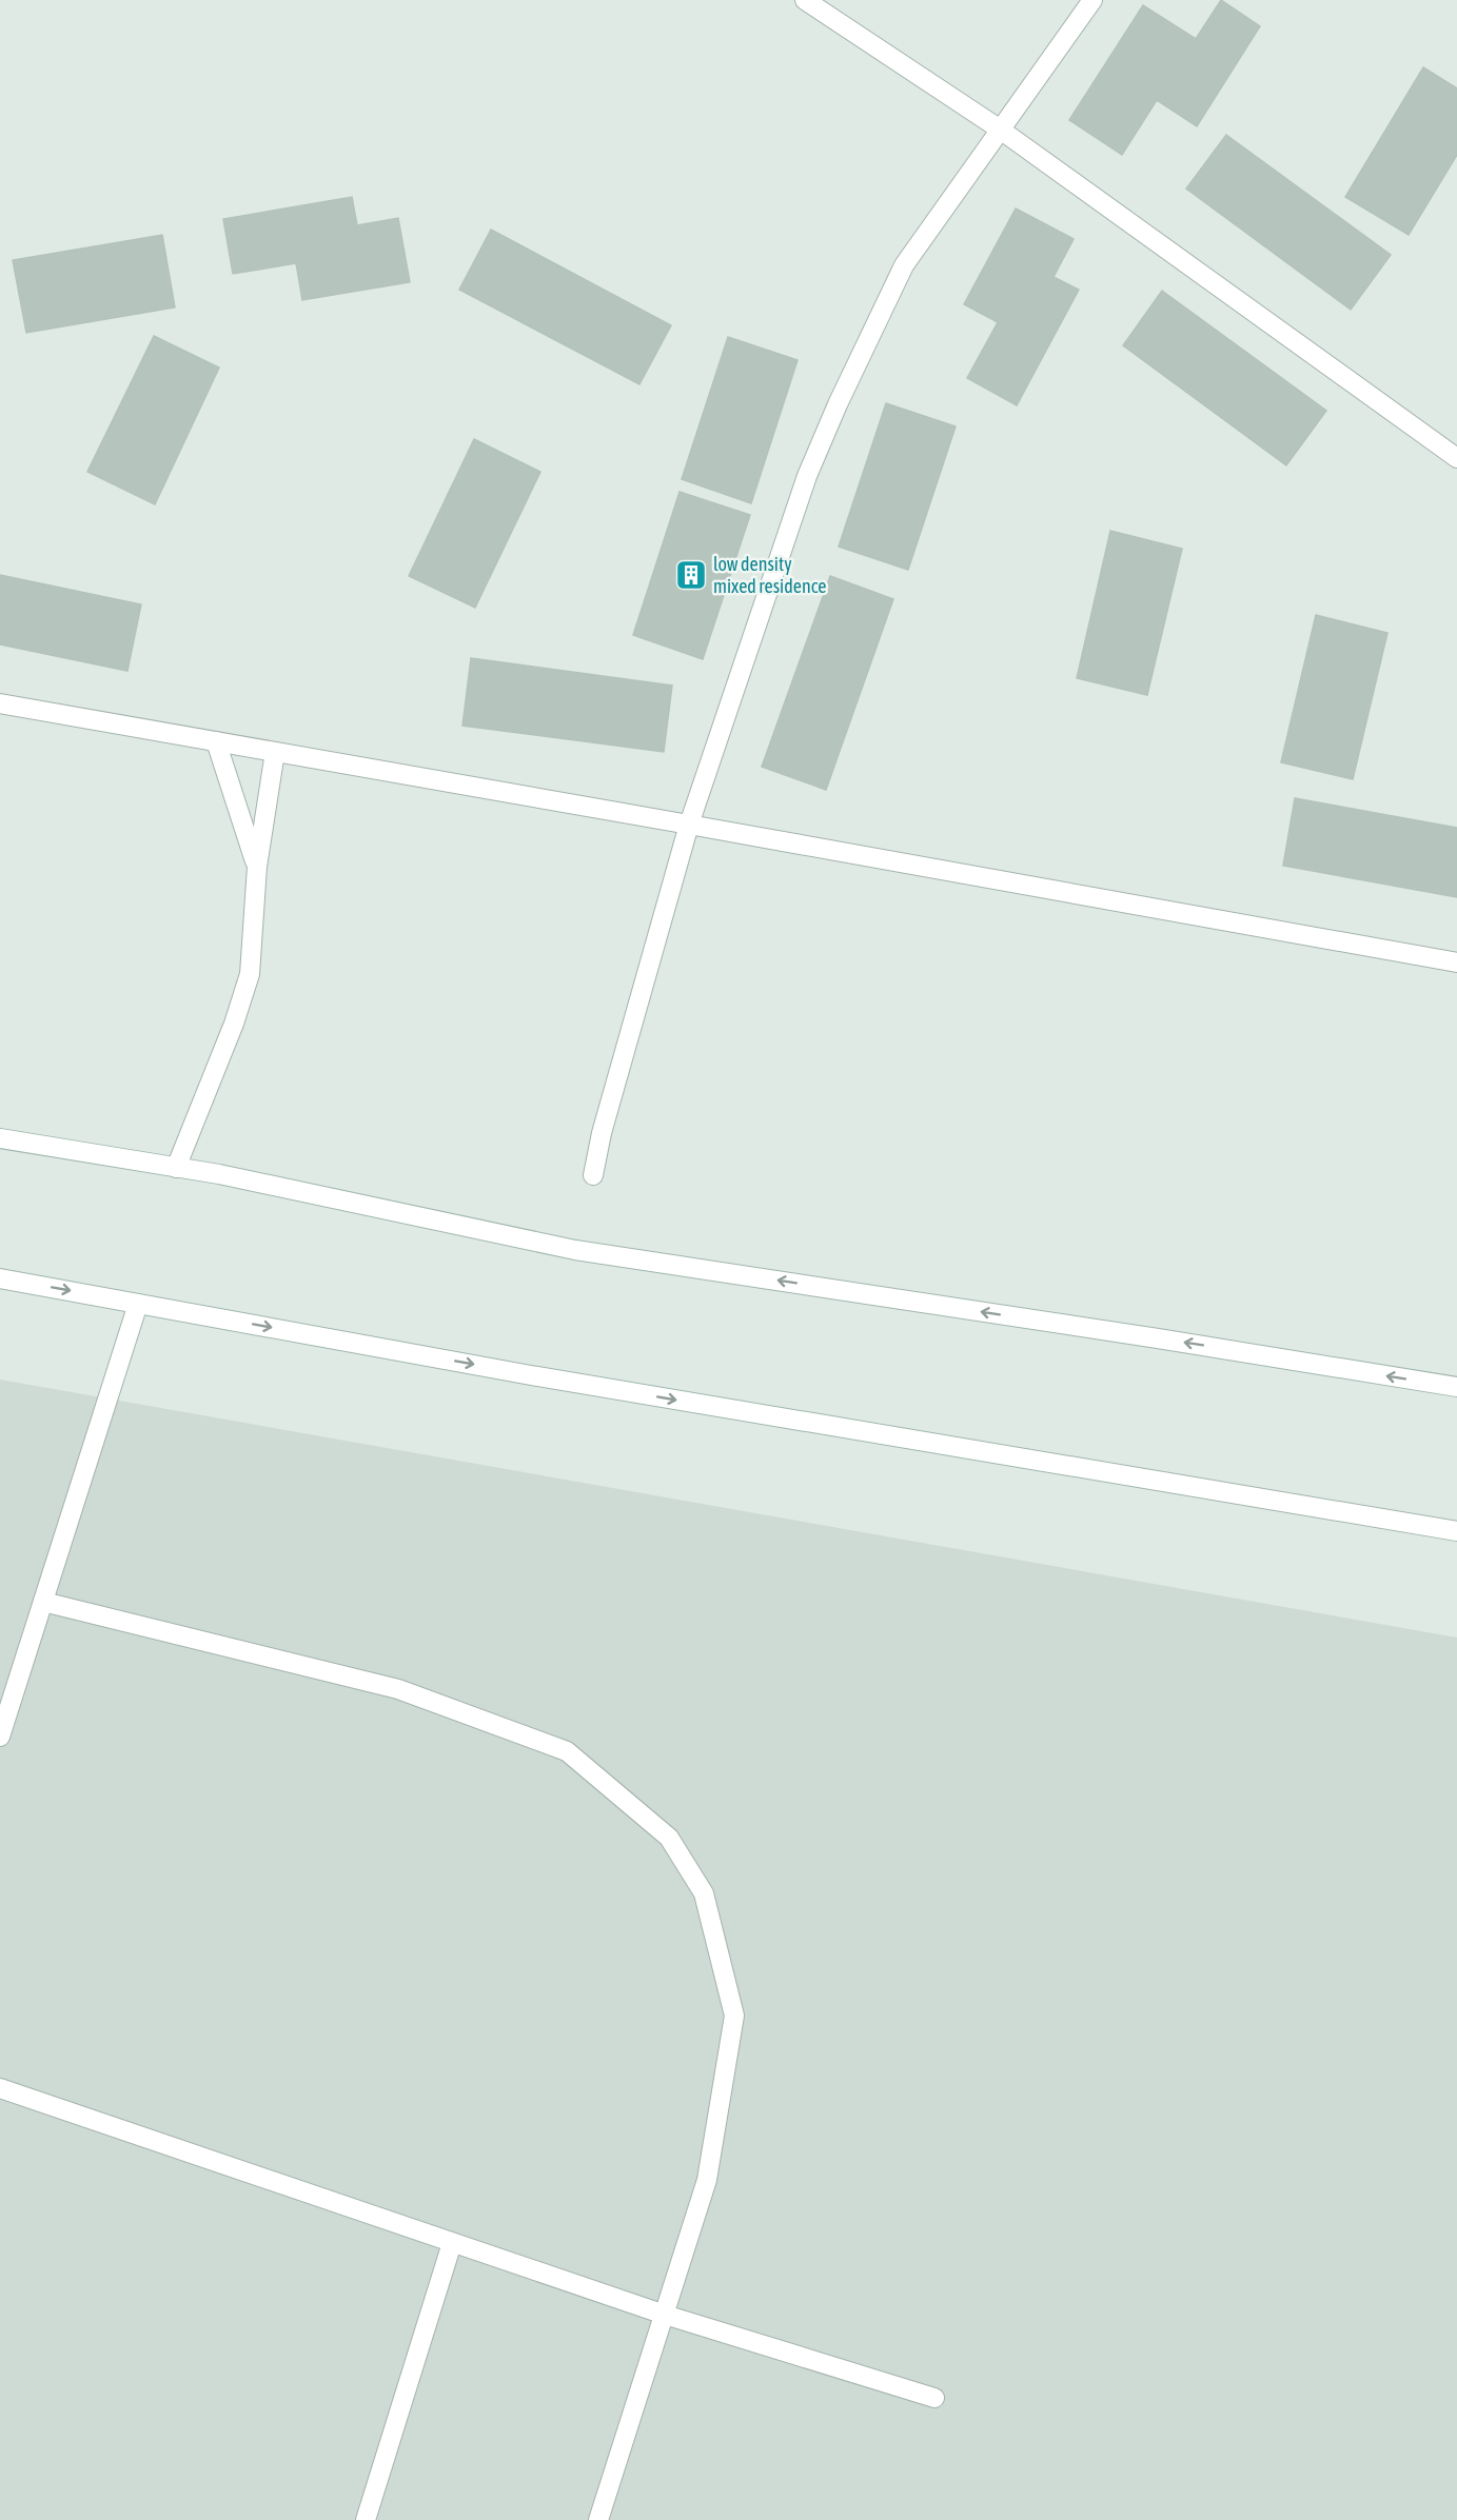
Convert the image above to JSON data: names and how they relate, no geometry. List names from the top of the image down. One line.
{"places":{"building":["low density mixed residence"]}}
